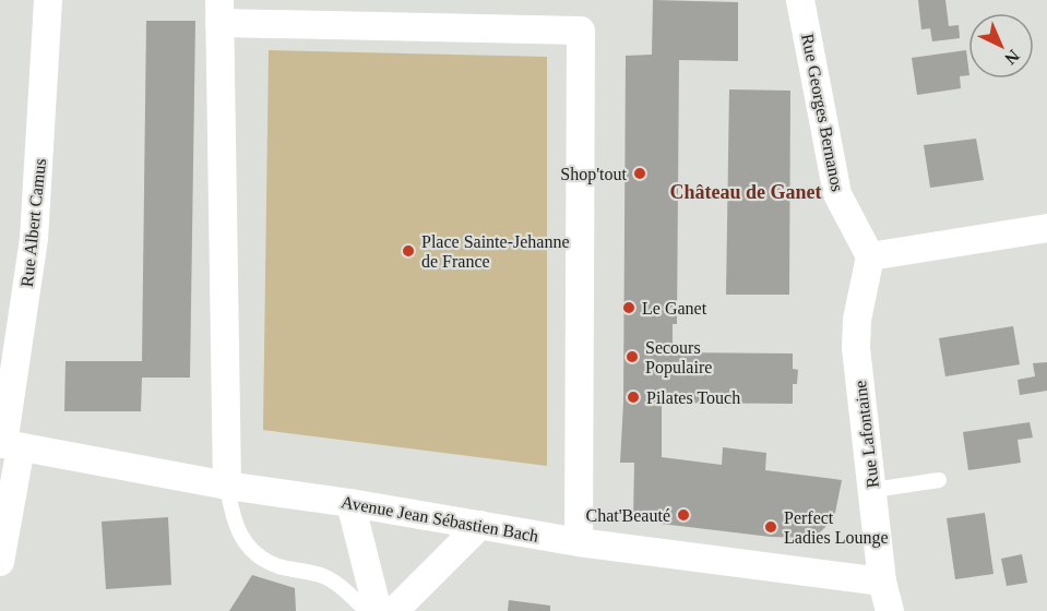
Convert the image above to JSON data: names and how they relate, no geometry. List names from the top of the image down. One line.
{"streets":{"street":["Rue Georges Bernanos","Rue Albert Camus","Rue Lafontaine","Avenue Jean Sébastien Bach"]},"crossings":[["Rue Georges Bernanos","Rue Lafontaine"],["Rue Albert Camus","Avenue Jean Sébastien Bach"],["Rue Lafontaine","Avenue Jean Sébastien Bach"]],"districts":["Château de Ganet"],"places":["Shop'tout","Place Sainte-Jehanne de France","Le Ganet","Secours Populaire","Pilates Touch","Chat'Beauté","Perfect Ladies Lounge"],"north":"bottom right"}
